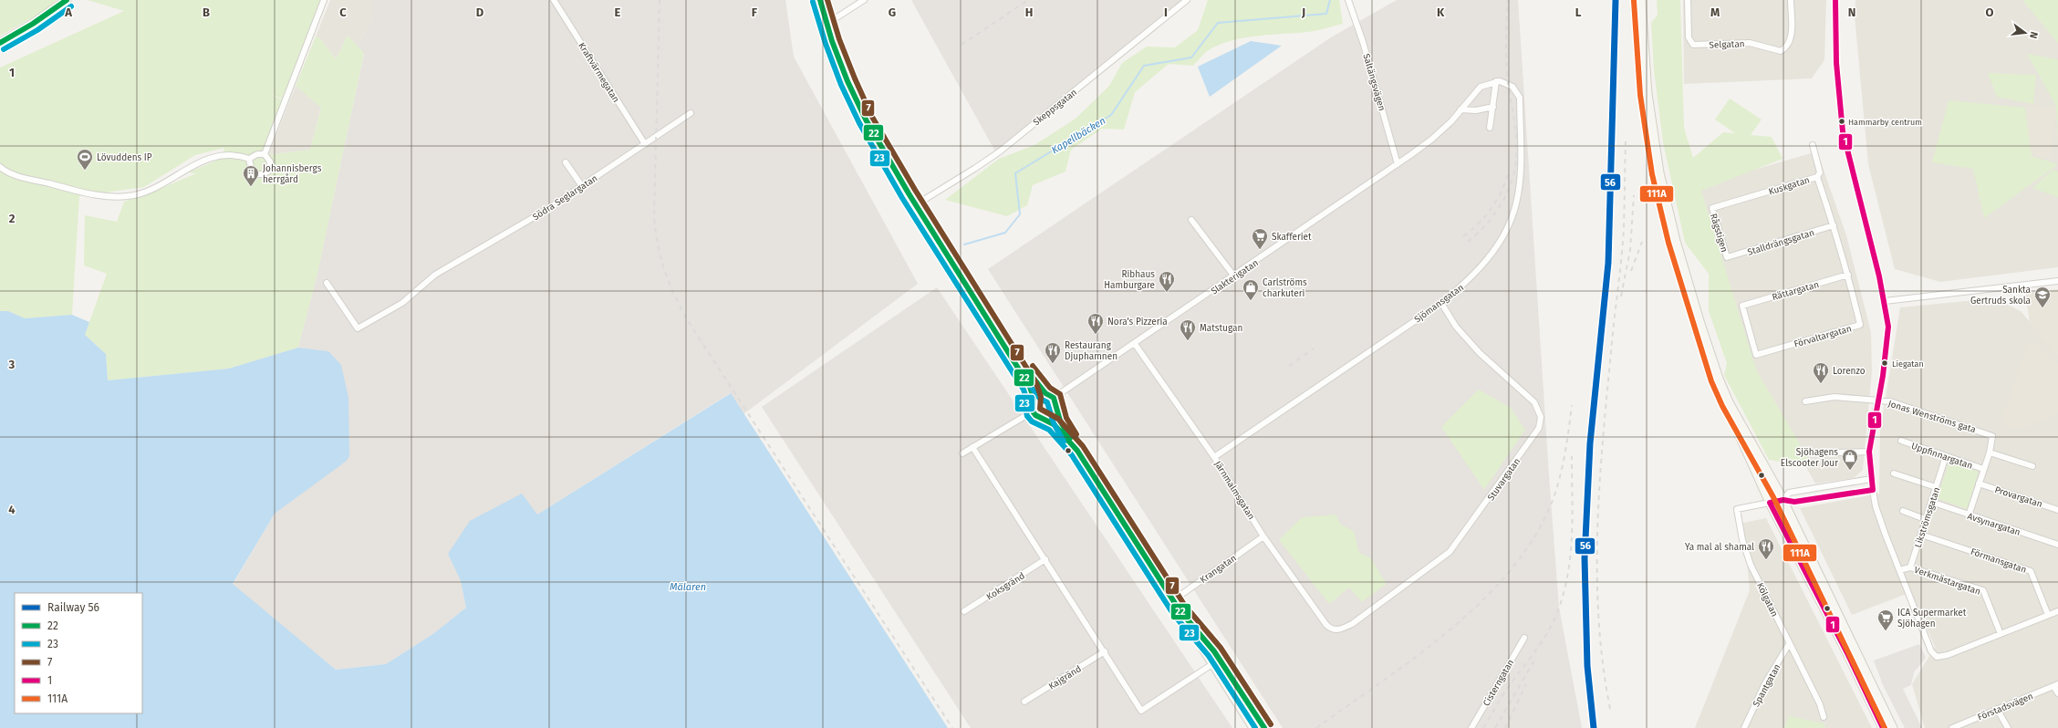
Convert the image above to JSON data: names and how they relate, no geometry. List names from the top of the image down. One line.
{"streets":{"street":["Selgatan","Kraftvärmegatan","Saltängsvägen","Skeppsgatan","Kuskgatan","Södra Seglargatan","Rågstigen","Stalldrängsgatan","Slakterigatan","Rättargatan","Sjömansgatan","Förvaltargatan","Jonas Wenströms gata","Uppfinnargatan","Stuvargatan","Järnmalmsgatan","Provargatan","Likströmsgatan","Avsynargatan","Förmansgatan","Krangatan","Verkmästargatan","Koksgränd","Kölgatan","Kajgränd","Cisterngatan","Spantgatan","Förstadsvägen"]},"crossings":[["Kraftvärmegatan","Södra Seglargatan"],["Saltängsvägen","Slakterigatan"],["Kuskgatan","Rågstigen"],["Kuskgatan","Stalldrängsgatan"],["Kuskgatan","Rättargatan"],["Kuskgatan","Förvaltargatan"],["Rågstigen","Stalldrängsgatan"],["Slakterigatan","Sjömansgatan"],["Slakterigatan","Järnmalmsgatan"],["Rättargatan","Förvaltargatan"],["Sjömansgatan","Stuvargatan"],["Sjömansgatan","Järnmalmsgatan"],["Uppfinnargatan","Likströmsgatan"],["Stuvargatan","Järnmalmsgatan"],["Järnmalmsgatan","Krangatan"],["Likströmsgatan","Avsynargatan"],["Likströmsgatan","Förmansgatan"],["Likströmsgatan","Verkmästargatan"],["Kölgatan","Spantgatan"]],"water":["Kapellbäcken","Mälaren"],"places":{"other":["Hammarby centrum","Liegatan"],"sports":["Lövuddens IP"],"building":["Johannisbergs herrgård"],"supermarket":["Skafferiet","ICA Supermarket Sjöhagen"],"restaurant":["Ribhaus Hamburgare","Nora's Pizzeria","Matstugan","Restaurang Djuphamnen","Lorenzo","Ya mal al shamal"],"shop":["Carlströms charkuteri","Sjöhagens Elscooter Jour"],"school or university":["Sankta Gertruds skola"]},"lines":["rail line 56","transit line 22","transit line 7","transit line 1","transit line 111A","transit line 23"],"legend":["Railway 56","22","23","7","1","111A"],"north":"right","grid":{"columns":["A","B","C","D","E","F","G","H","I","J","K","L","M","N","O"],"rows":["1","2","3","4"]}}
